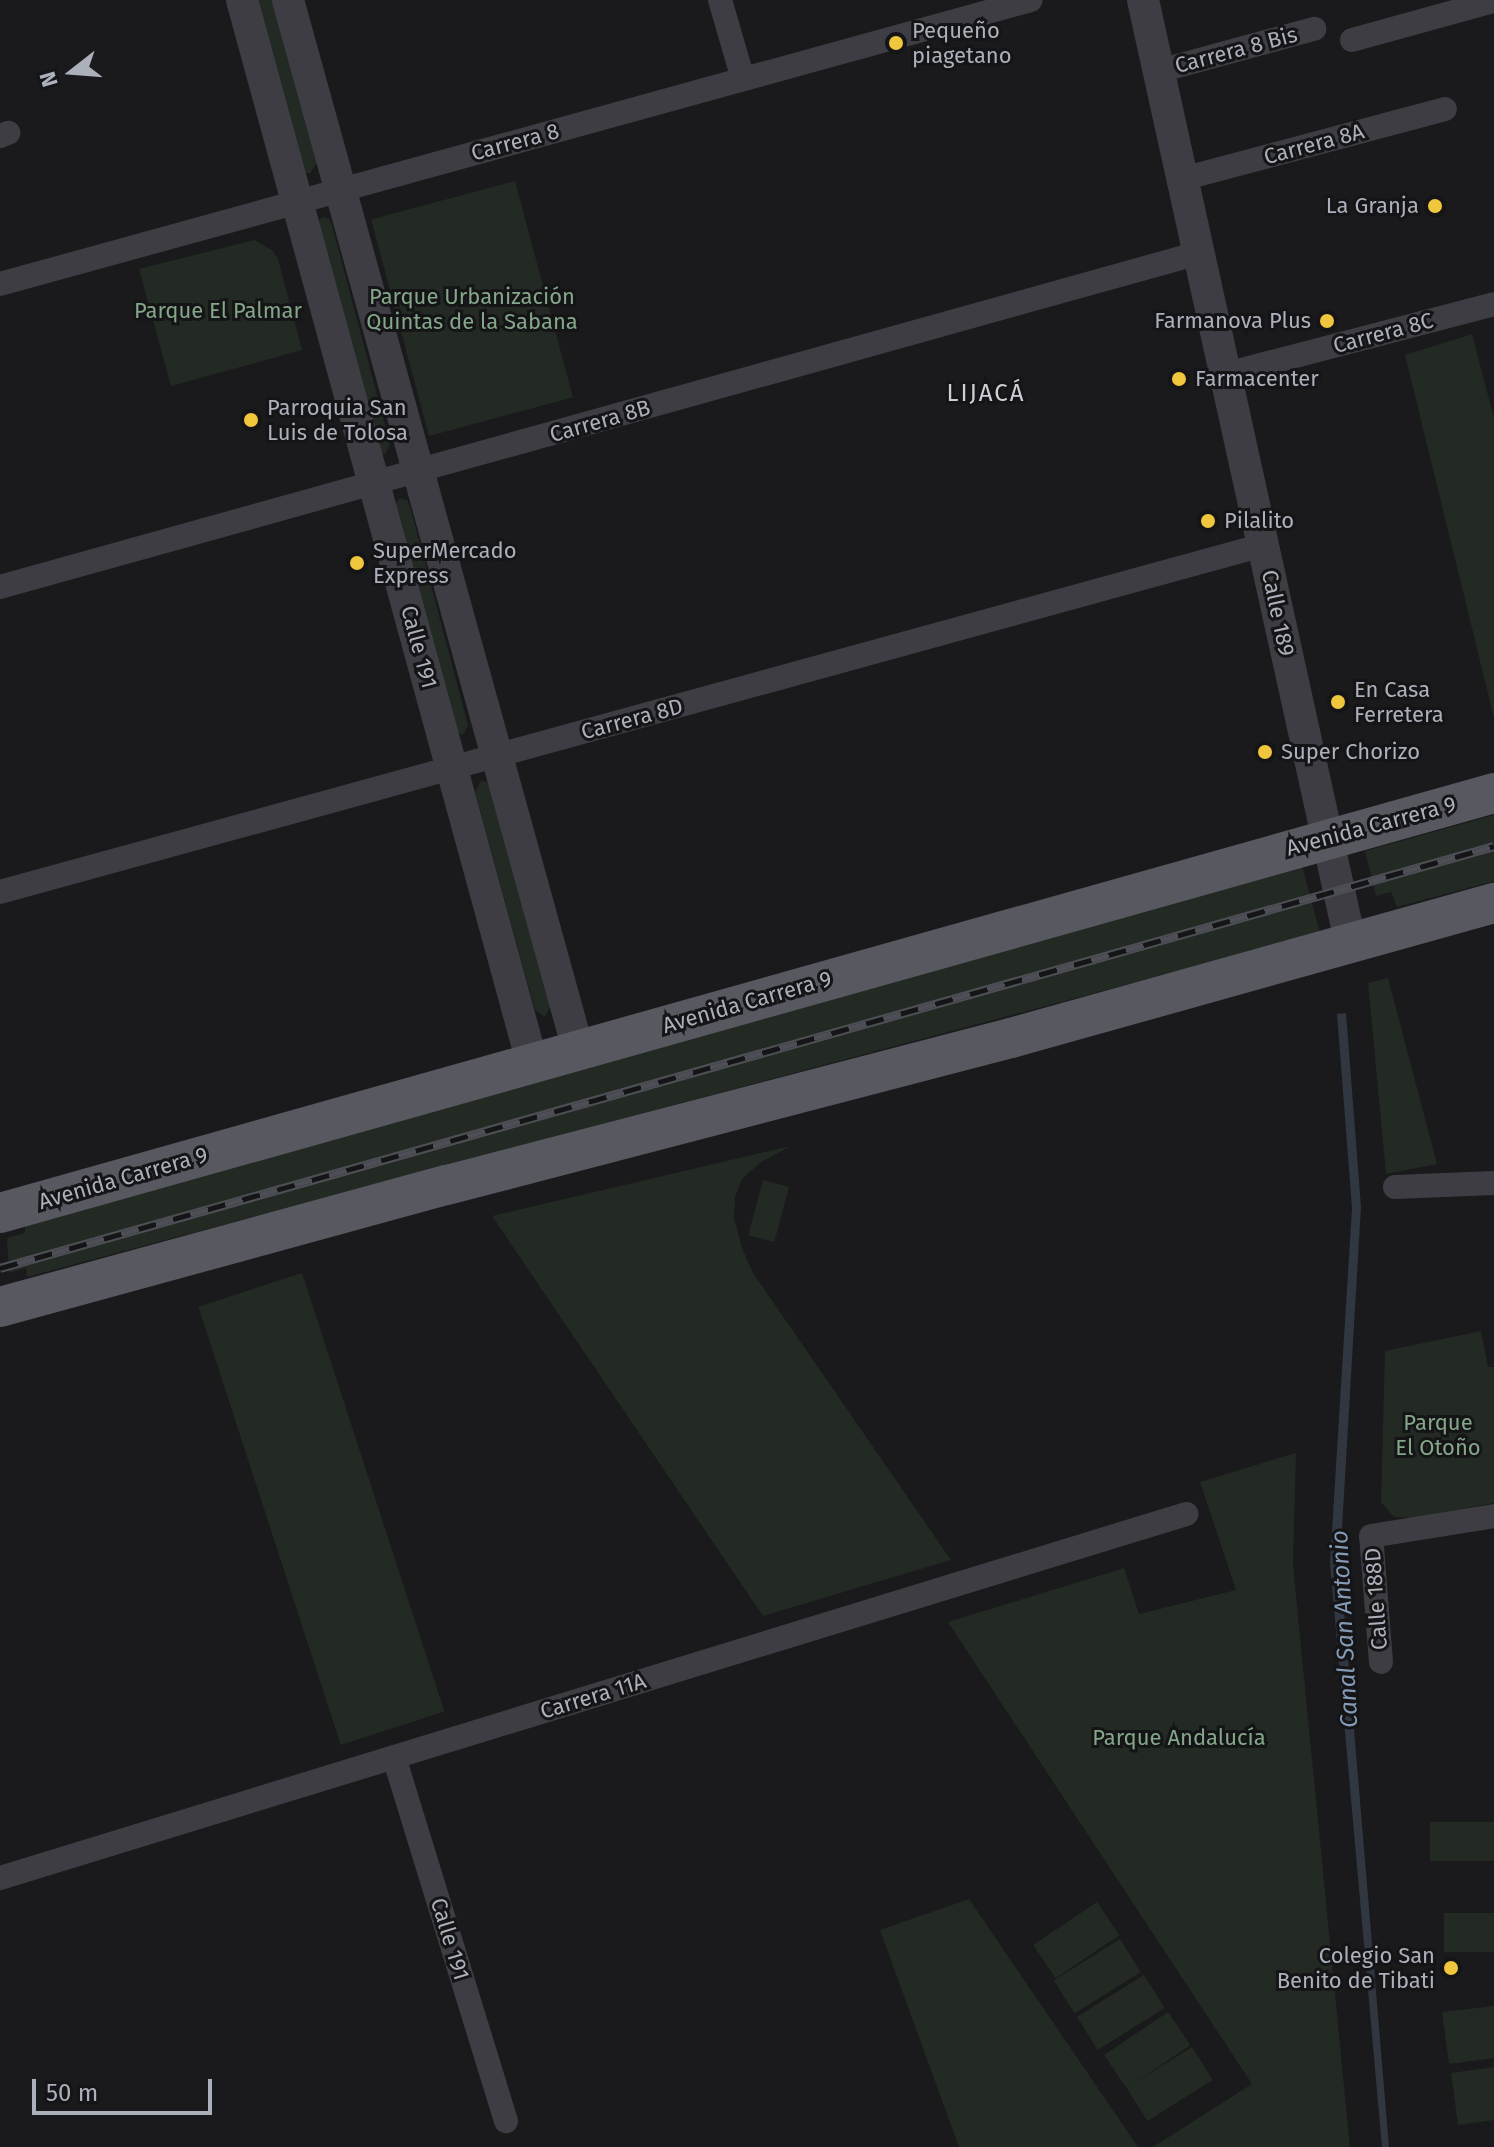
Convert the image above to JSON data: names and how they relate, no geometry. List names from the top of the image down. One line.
{"streets":{"main road":["Avenida Carrera 9"],"street":["Carrera 8 Bis","Carrera 8","Carrera 8A","Carrera 8C","Carrera 8B","Calle 189","Calle 191","Carrera 8D","Calle 188D","Carrera 11A"]},"crossings":[["Carrera 8 Bis","Calle 189"],["Carrera 8","Calle 191"],["Carrera 8A","Calle 189"],["Carrera 8C","Calle 189"],["Carrera 8B","Calle 189"],["Carrera 8B","Calle 191"],["Calle 189","Carrera 8D"],["Calle 189","Avenida Carrera 9"],["Calle 191","Carrera 8D"],["Calle 191","Avenida Carrera 9"],["Calle 191","Carrera 11A"]],"districts":["LIJACÁ"],"water":["Canal San Antonio"],"parks":["Parque Urbanización Quintas de la Sabana","Parque El Palmar","Parque El Otoño","Parque Andalucía"],"places":["Pequeño piagetano","La Granja","Farmanova Plus","Farmacenter","Parroquia San Luis de Tolosa","Pilalito","SuperMercado Express","En Casa Ferretera","Super Chorizo","Colegio San Benito de Tibati"],"scale_bar":"50 m","north":"left"}
